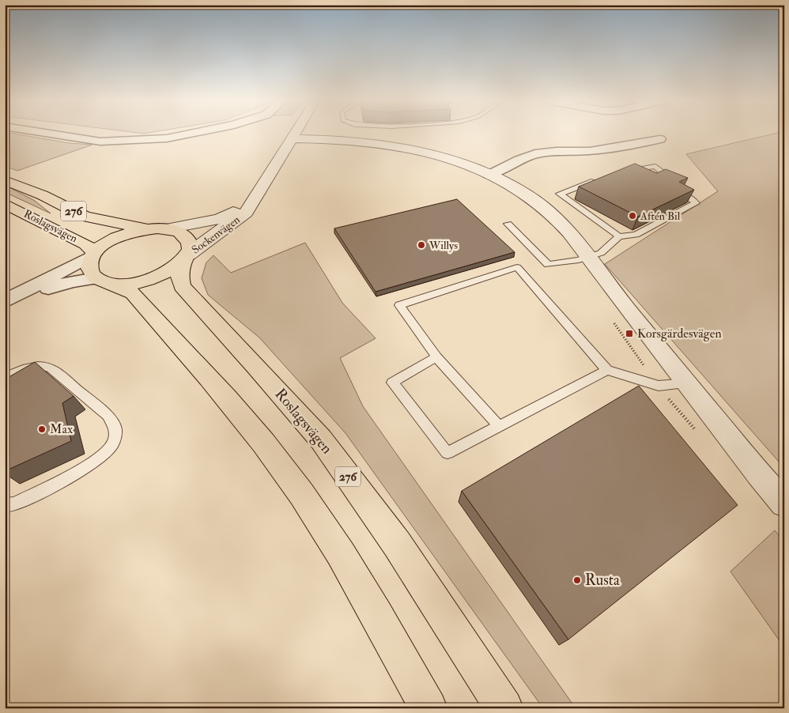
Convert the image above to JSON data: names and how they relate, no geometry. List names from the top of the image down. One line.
{"streets":{"main road":["276","Roslagsvägen"],"street":["Sockenvägen"]},"crossings":[["Roslagsvägen","Sockenvägen"]],"places":{"other":["Aftén Bil","Willys","Max","Rusta"],"transit":["Korsgärdesvägen"]}}
